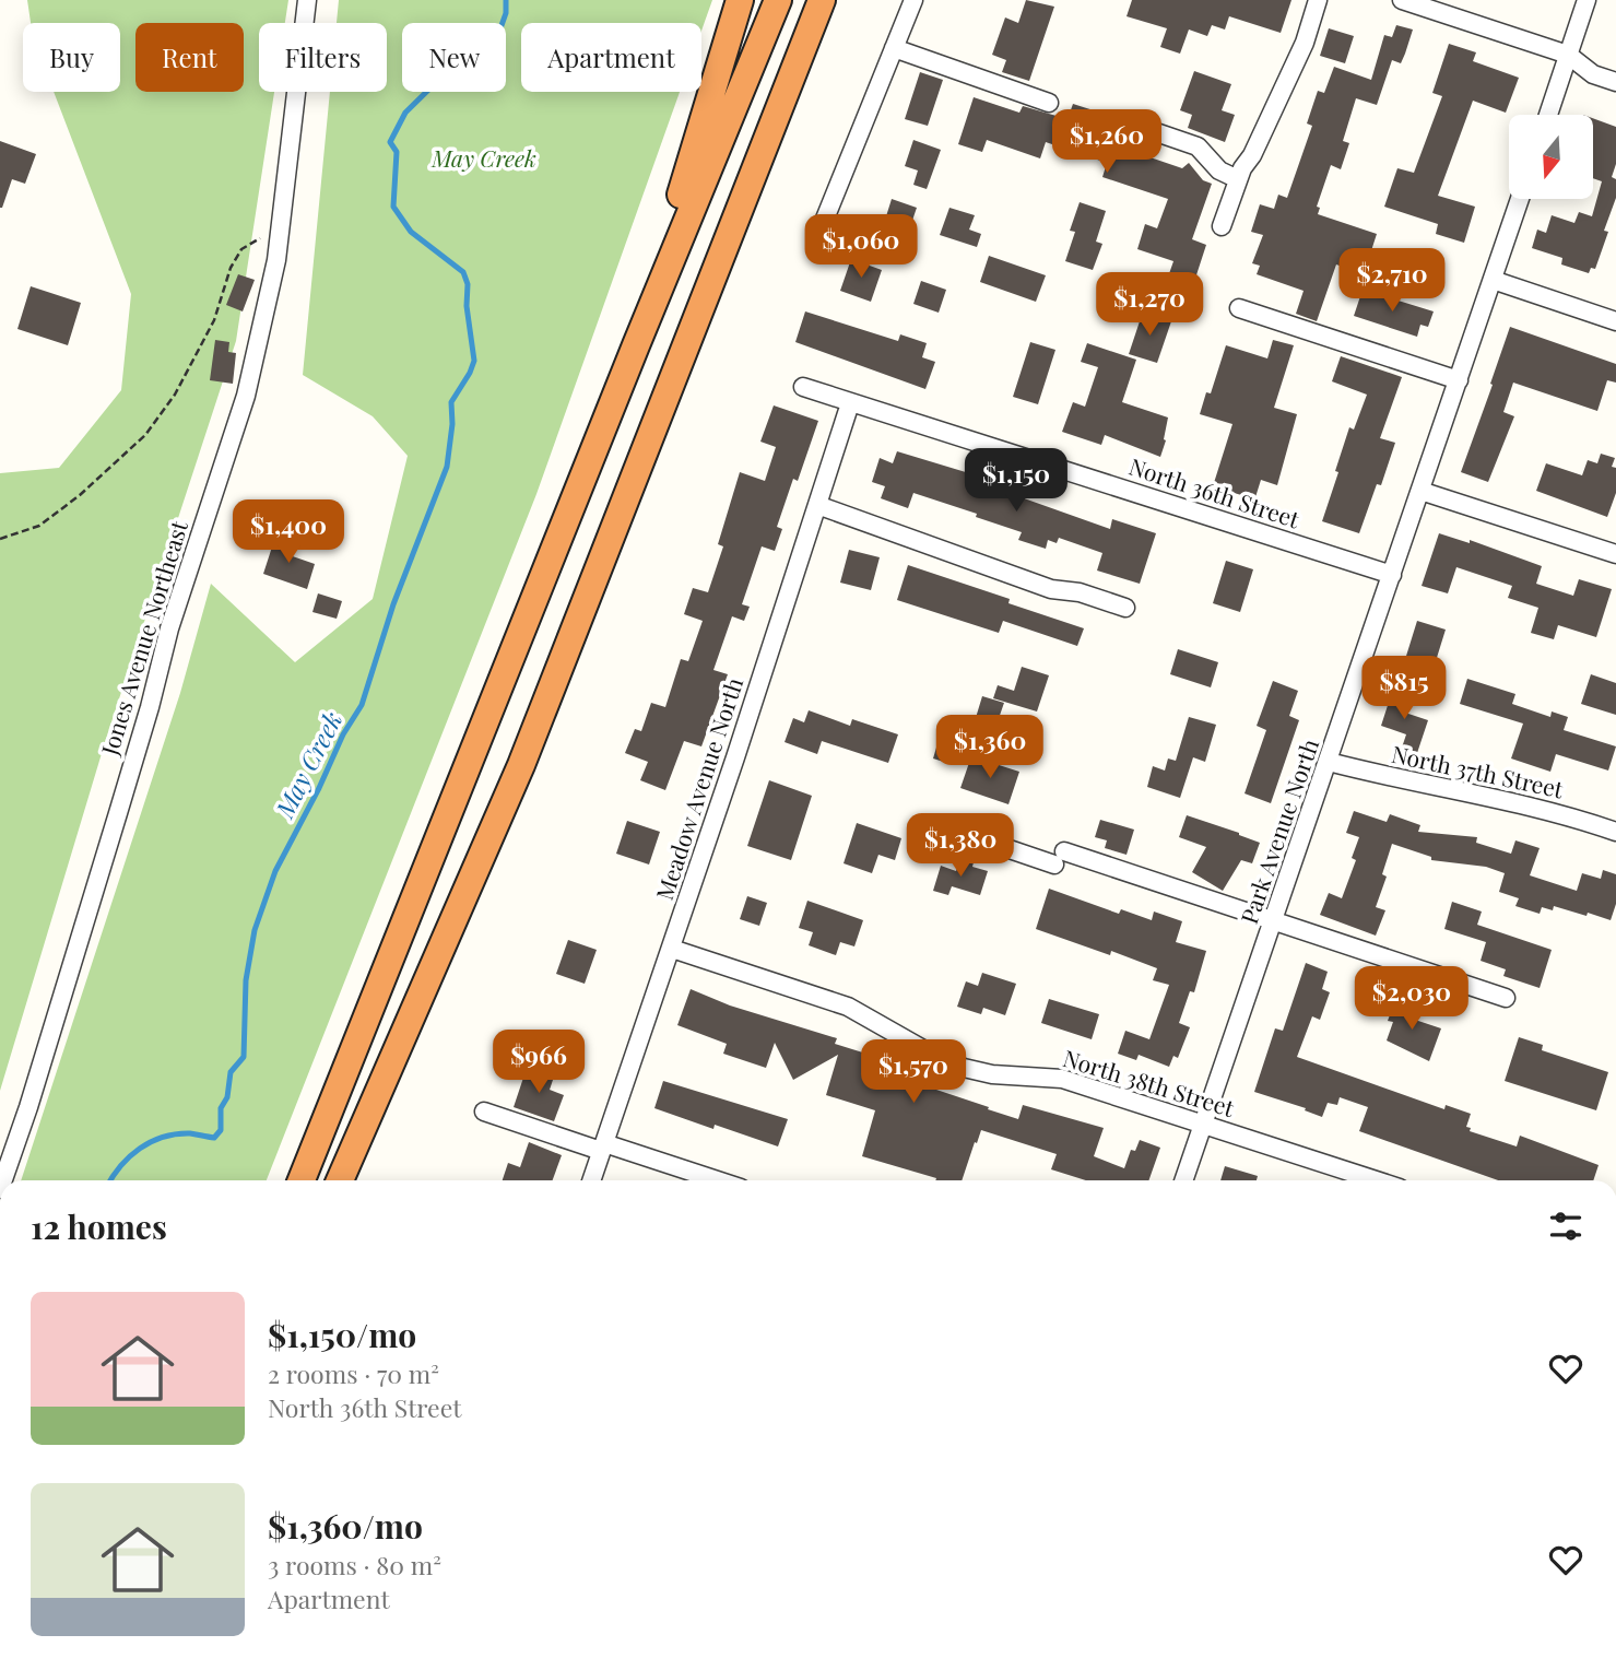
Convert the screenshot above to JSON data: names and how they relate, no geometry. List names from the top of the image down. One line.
{"streets":{"street":["North 36th Street","Jones Avenue Northeast","North 37th Street","Meadow Avenue North","Park Avenue North","North 38th Street"]},"crossings":[["North 36th Street","Meadow Avenue North"],["North 36th Street","Park Avenue North"],["North 37th Street","Park Avenue North"],["Meadow Avenue North","North 38th Street"],["Park Avenue North","North 38th Street"]],"water":["May Creek"],"parks":["May Creek"],"north":"bottom","page":{"chip":["Buy","Rent","Filters","New","Apartment"],"price":["$1,260","$1,060","$2,710","$1,270","$1,150","$1,400","$815","$1,360","$1,380","$2,030","$966","$1,570"],"heading":"12 homes","list":[{"name":"$1,150/mo","note":"2 rooms · 70 m² · North 36th Street"},{"name":"$1,360/mo","note":"3 rooms · 80 m² · Apartment"}]}}
